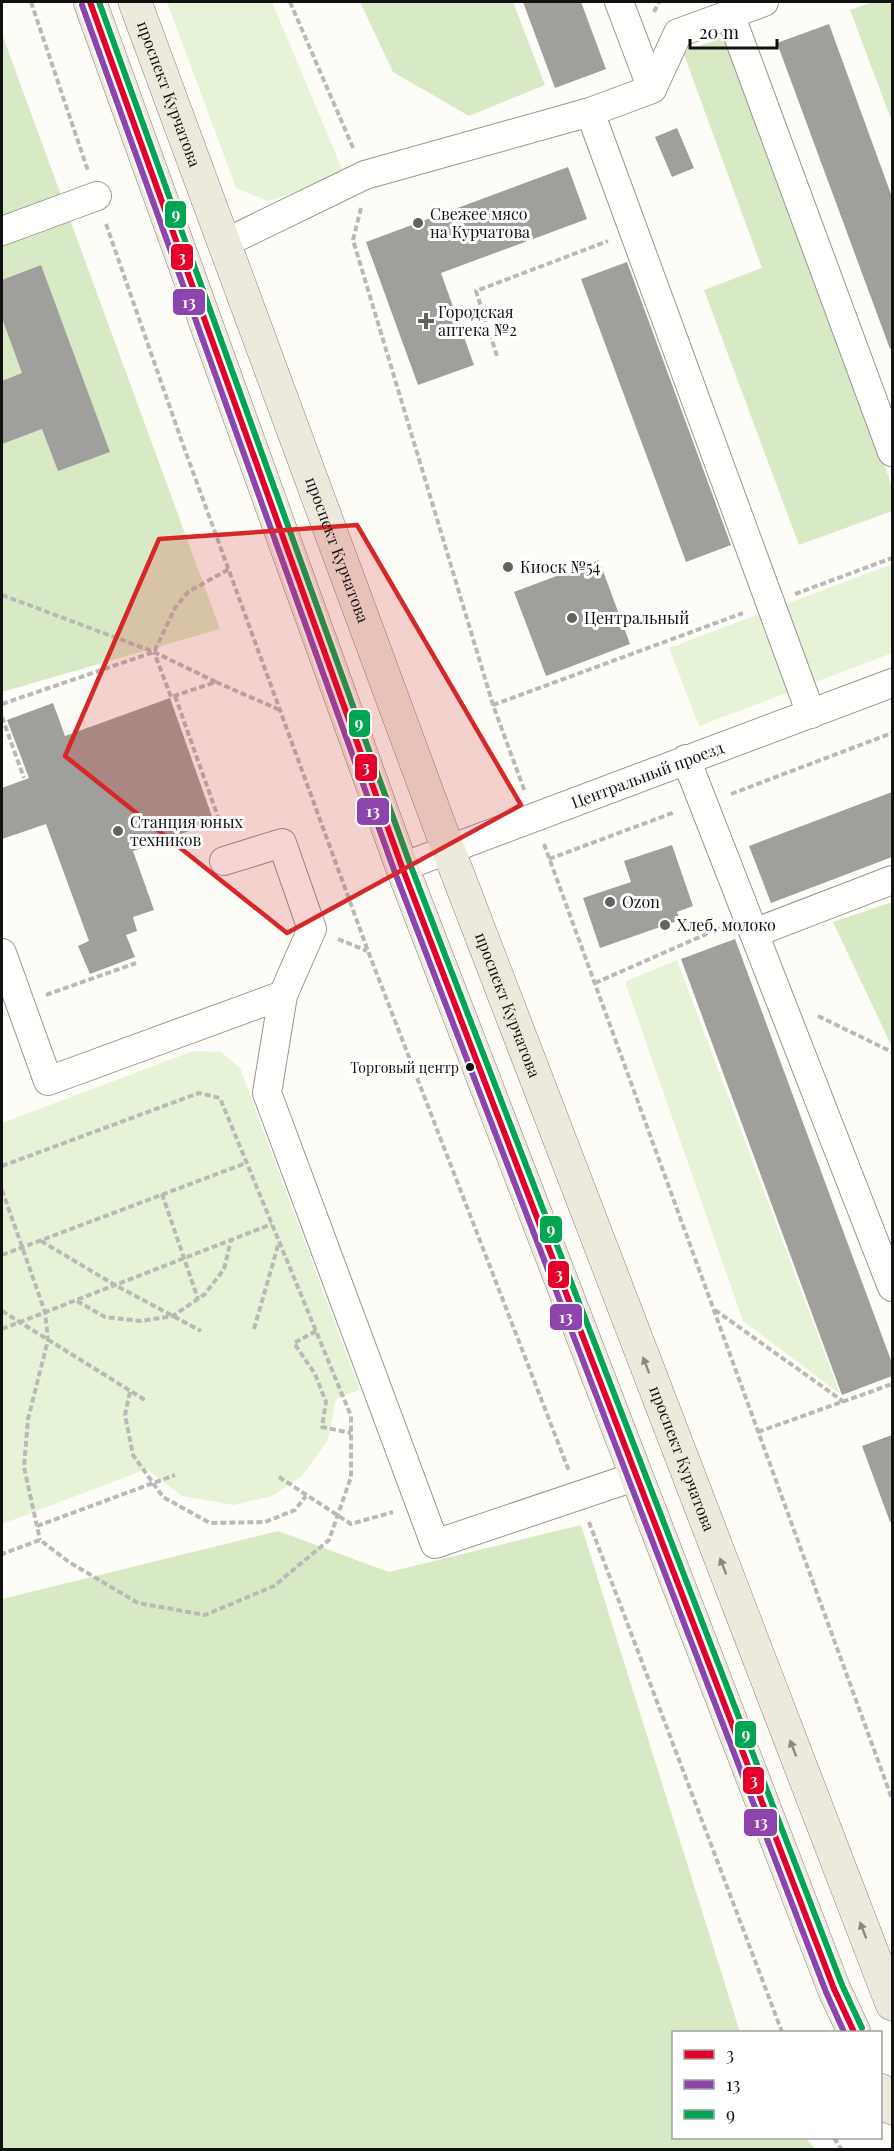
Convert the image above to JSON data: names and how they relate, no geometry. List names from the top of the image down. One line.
{"streets":{"main road":["проспект Курчатова"],"street":["Центральный проезд"]},"crossings":[["проспект Курчатова","Центральный проезд"]],"places":{"other":["Свежее мясо на Курчатова","Киоск №54","Центральный","Станция юных техников","Ozon","Хлеб, молоко","Торговый центр"],"health":["Городская аптека №2"]},"lines":["transit line 3","transit line 9","transit line 13"],"legend":["3","13","9"],"scale_bar":"20 m"}
